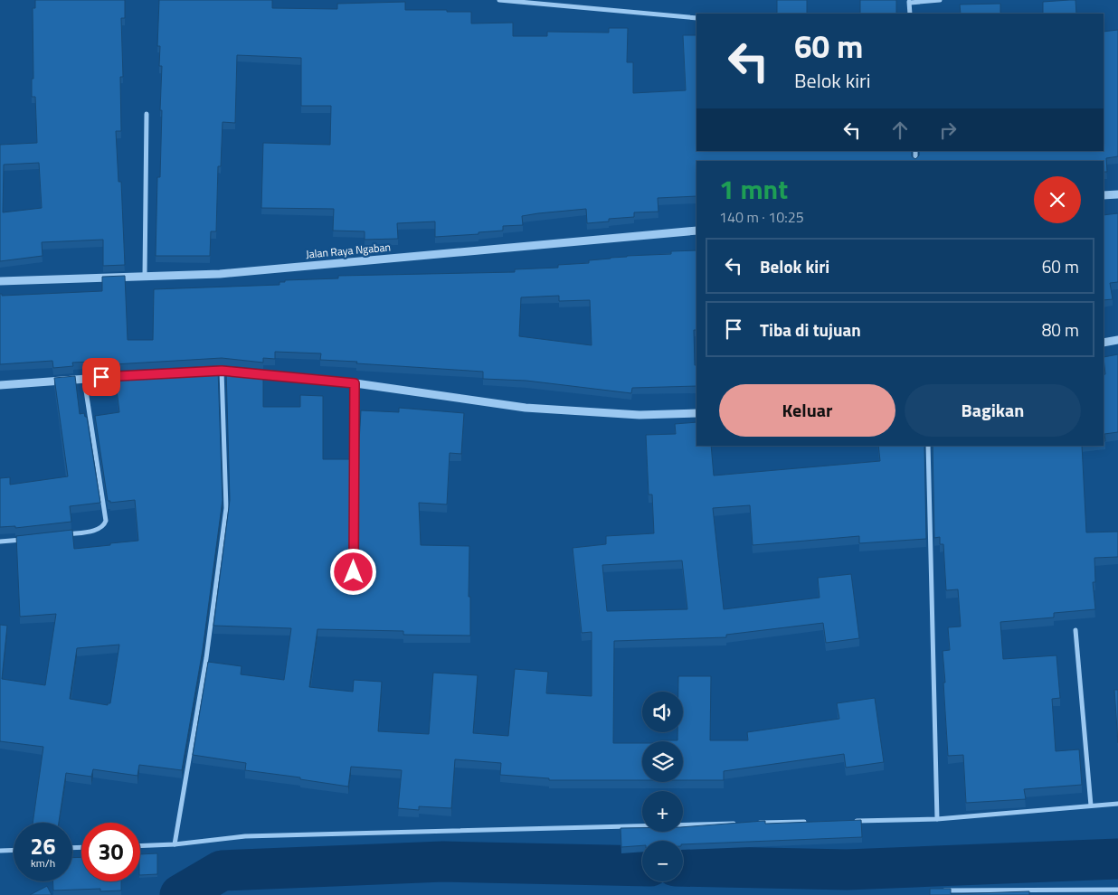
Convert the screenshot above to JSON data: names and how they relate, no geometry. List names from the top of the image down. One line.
{"streets":{"street":["Jalan Raya Ngaban"]},"page":{"turn":["60 m","Belok kiri"],"heading":["1 mnt","140 m · 10:25"],"list":[{"name":"Belok kiri","value":"60 m"},{"name":"Tiba di tujuan","value":"80 m"}],"buttons":["Keluar","Bagikan"],"map_buttons":["+","−"],"speed":"26 km/h","limit":"30"}}
